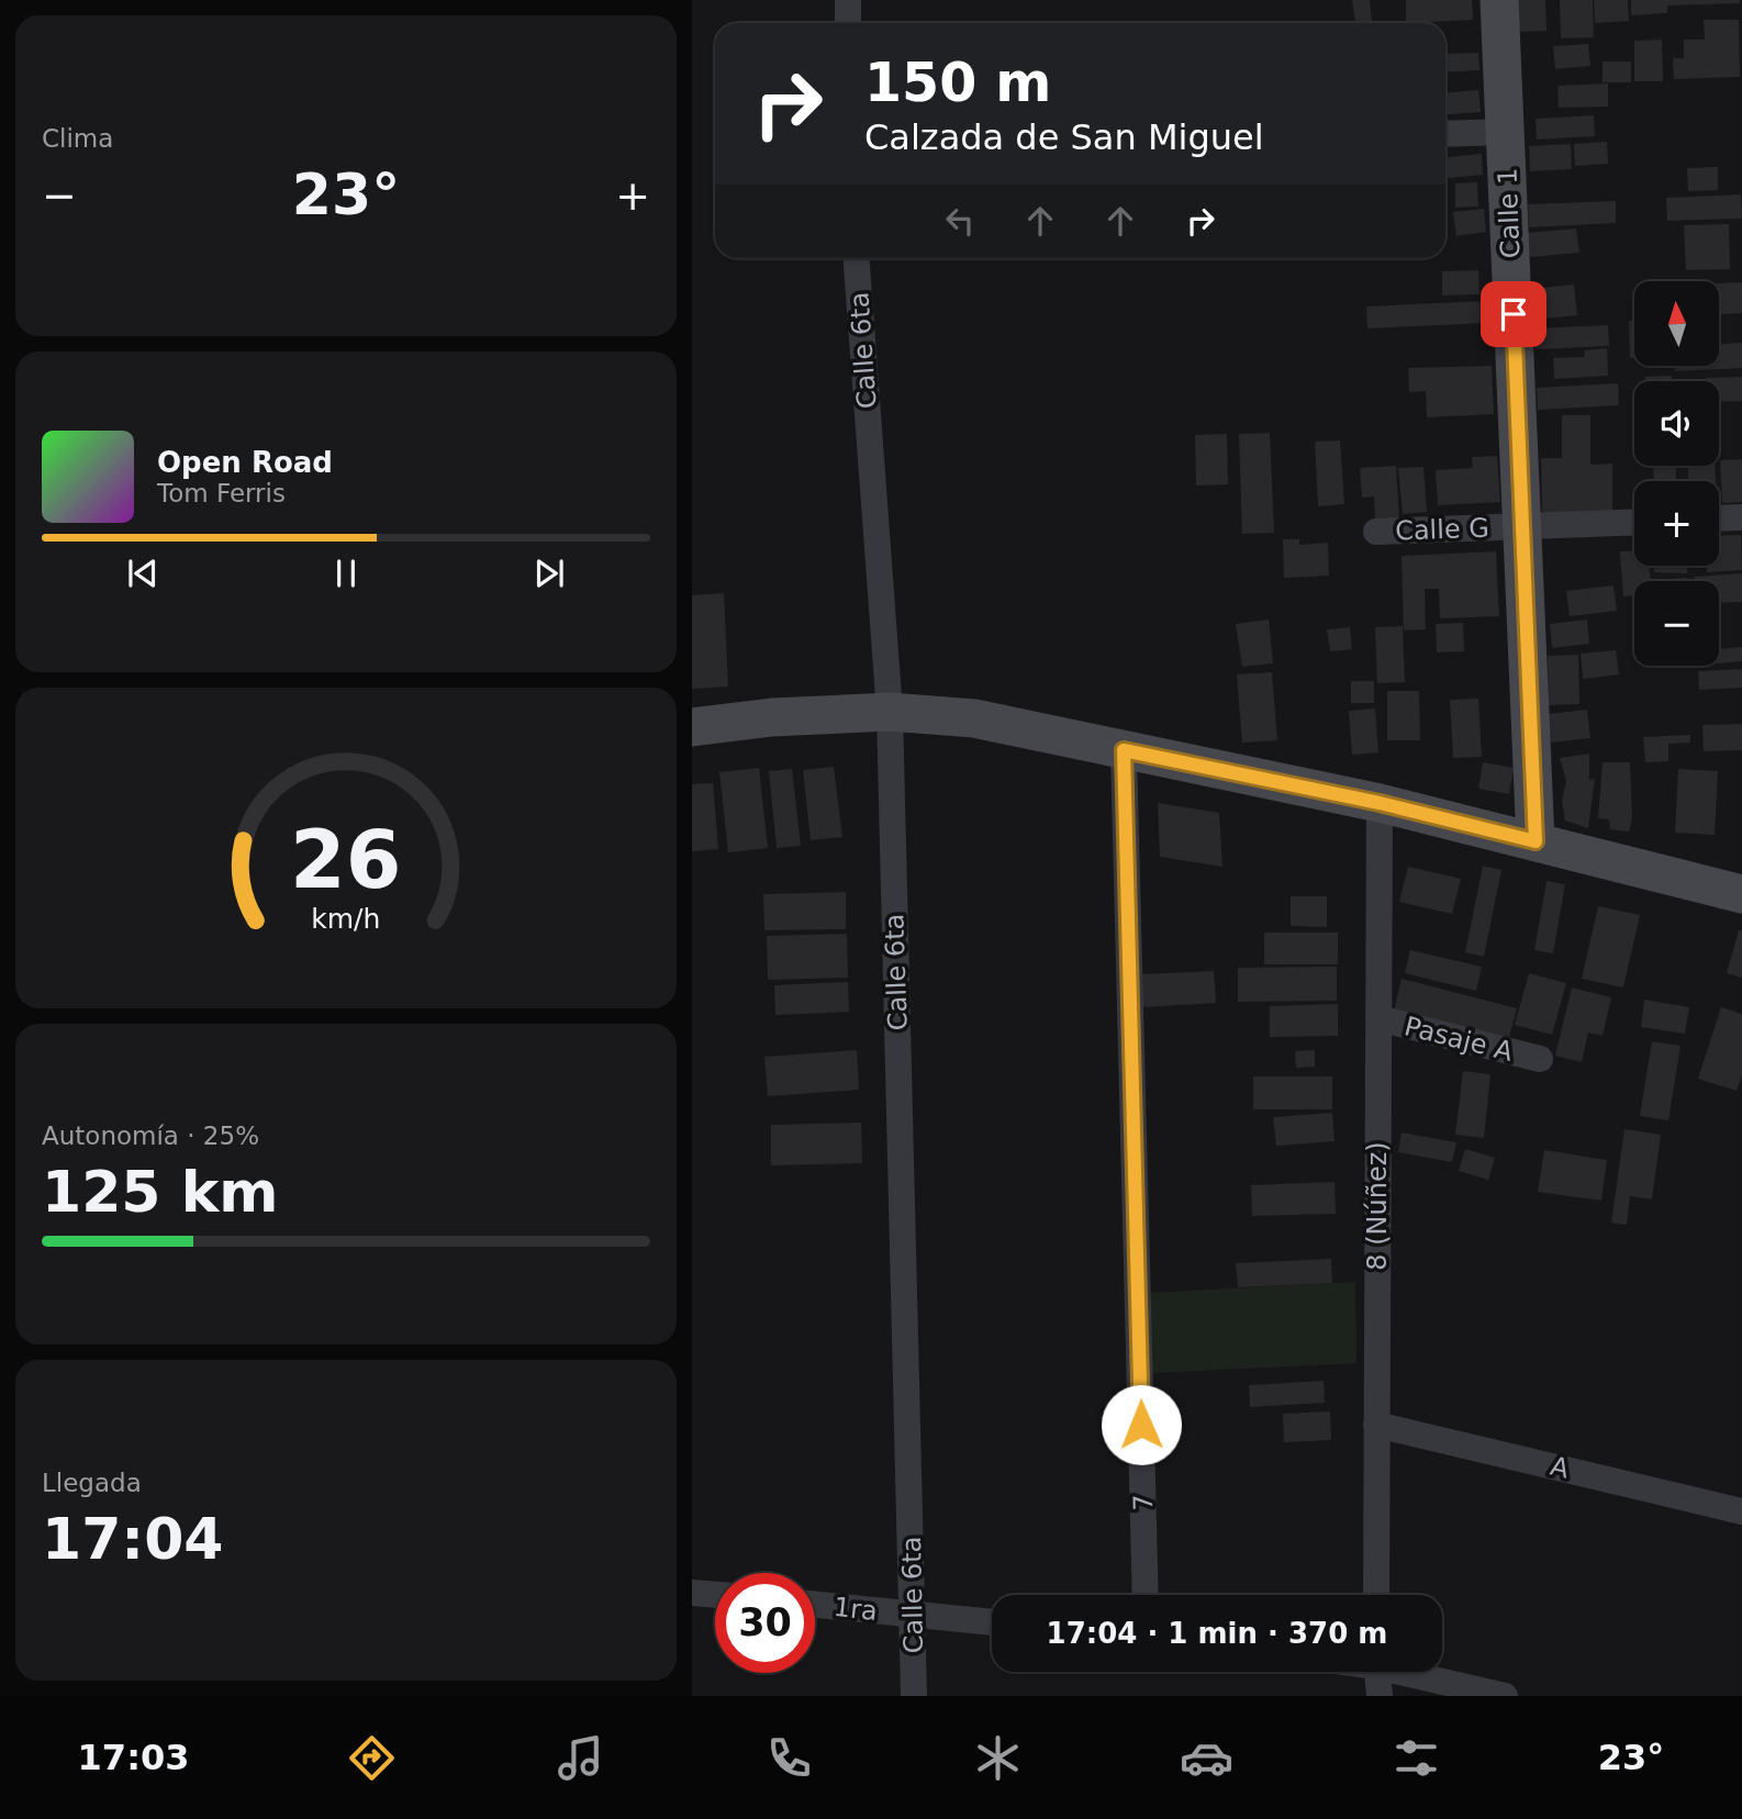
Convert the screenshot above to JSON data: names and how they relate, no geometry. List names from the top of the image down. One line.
{"streets":{"main road":["Calle 1"],"street":["Calle 6ta","Calle G","Pasaje A","8 (Núñez)","A","7","1ra"]},"crossings":[["Calle 1","Calle G"],["Calle 6ta","1ra"],["Pasaje A","8 (Núñez)"],["8 (Núñez)","A"]],"north":"top","page":{"tile":["Clima",["Autonomía · 25%","125 km"],["Llegada","17:04"]],"turn":["150 m","Calzada de San Miguel"],"heat":["−","23°","+"],"map_buttons":["+","−"],"song":["Open Road","Tom Ferris"],"limit":"30","trip":"17:04 · 1 min · 370 m","tabs":["17:03","23°"],"gauge":["26","km/h"]}}
